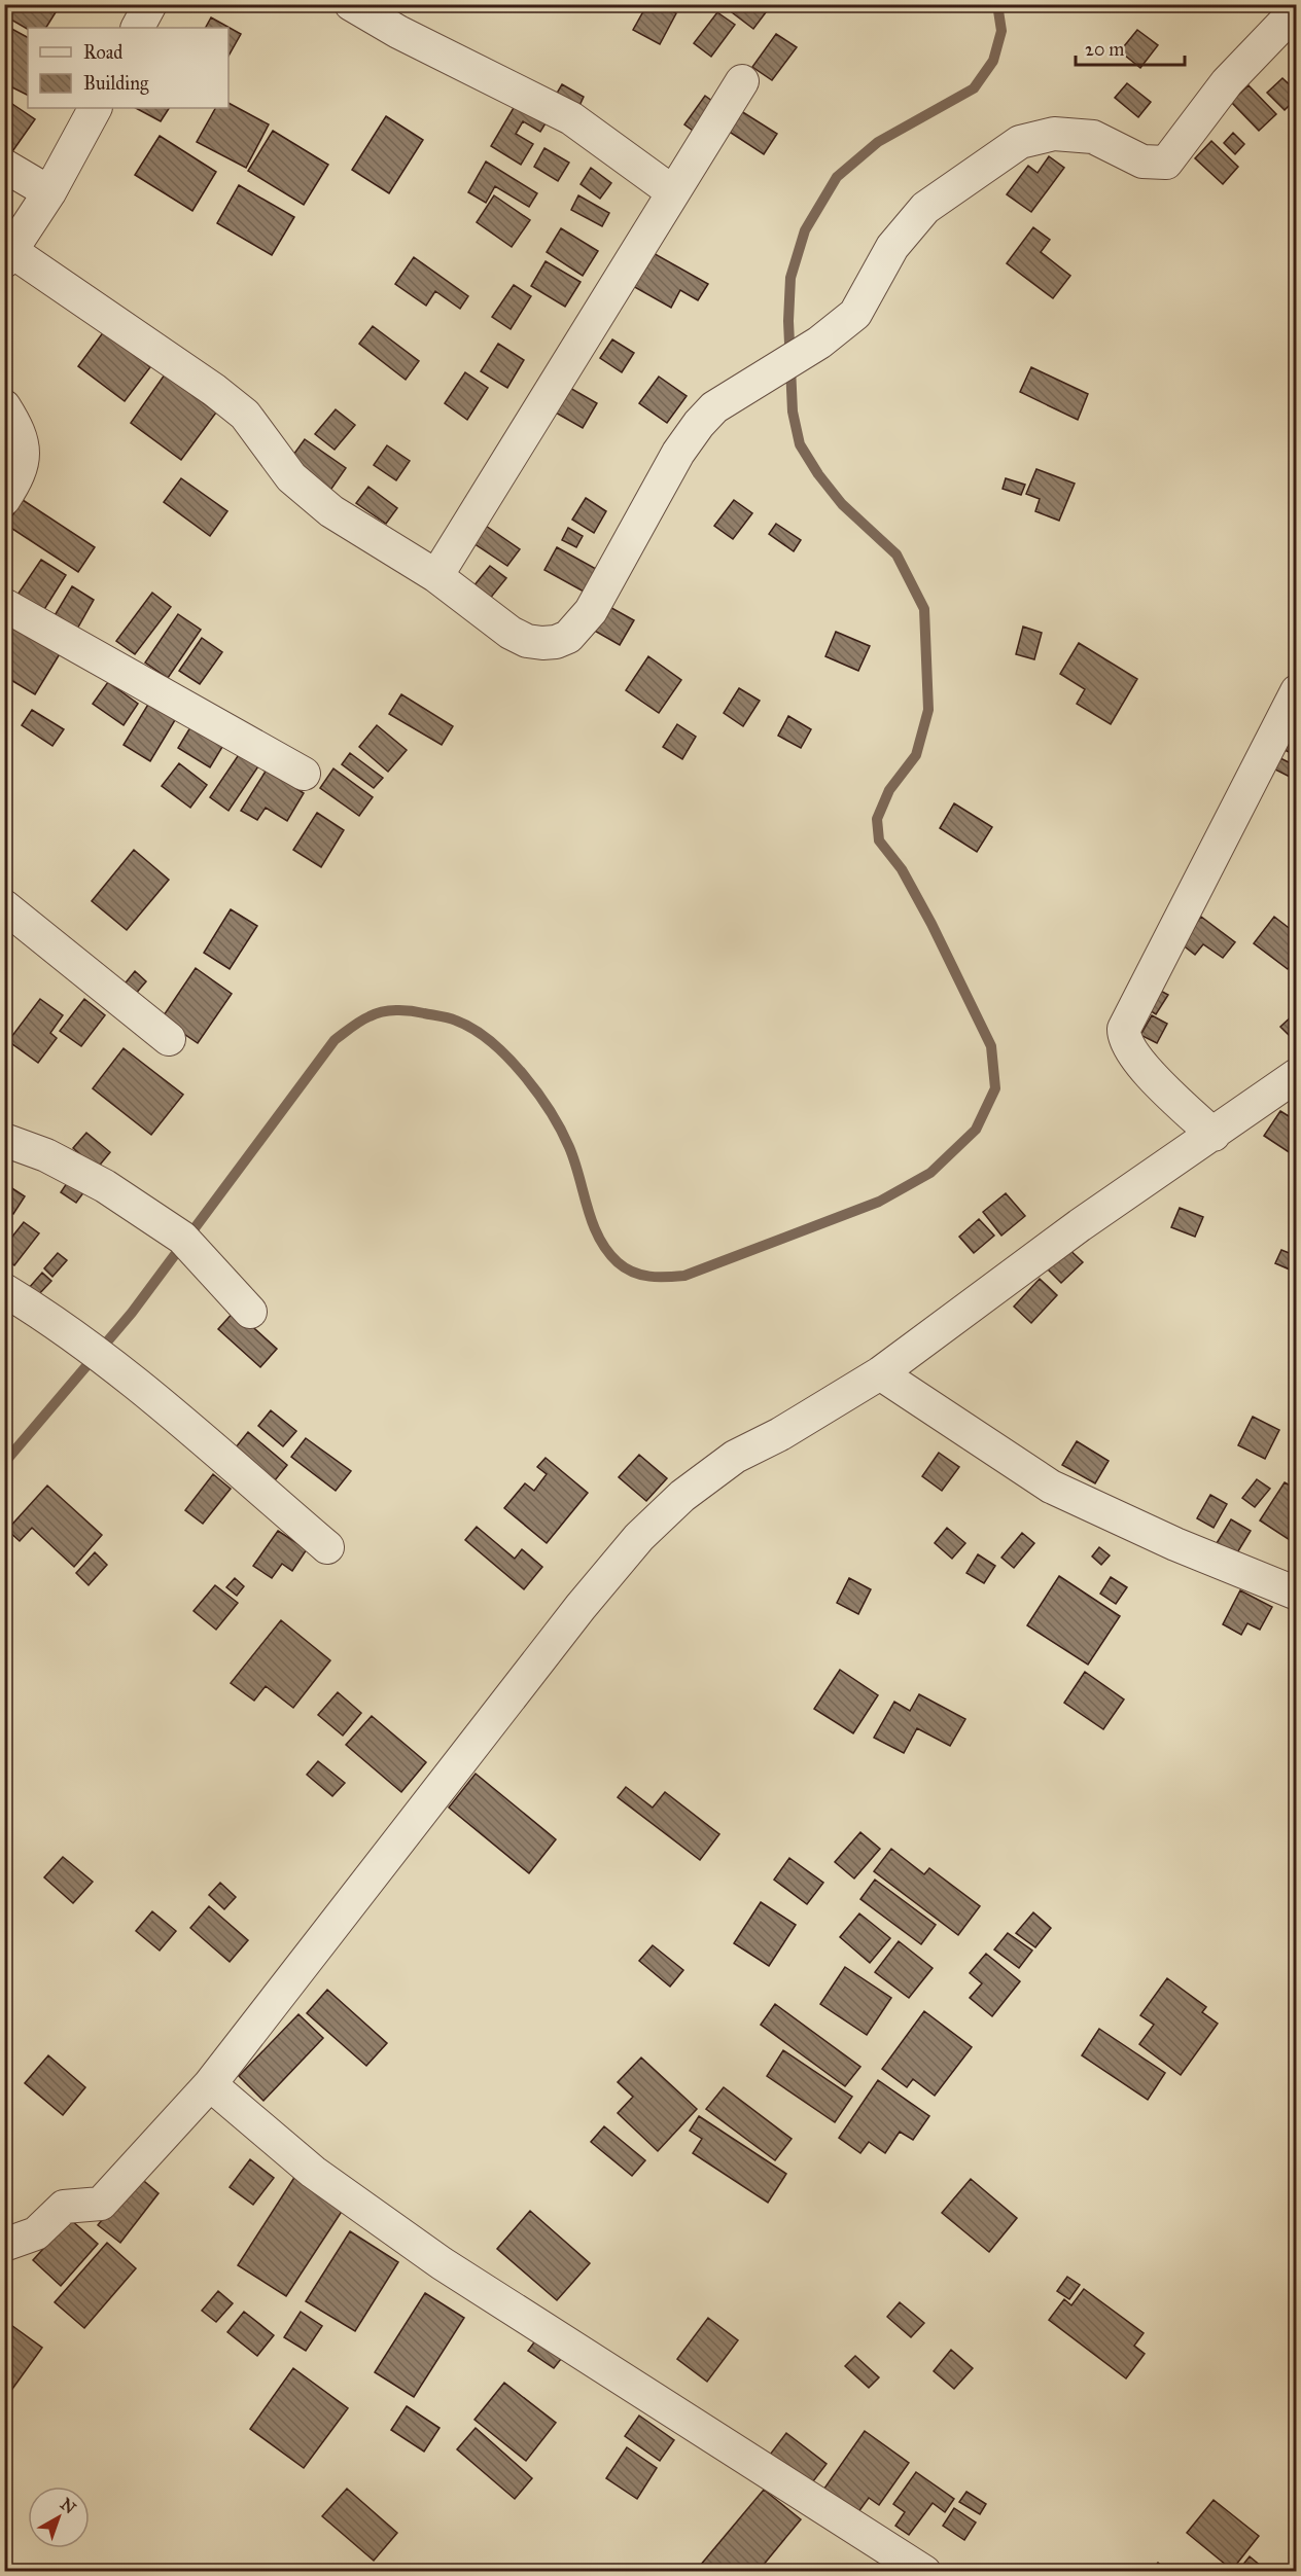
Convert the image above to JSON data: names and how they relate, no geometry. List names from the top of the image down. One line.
{"legend":["Road","Building"],"scale_bar":"20 m","north":"top right"}
